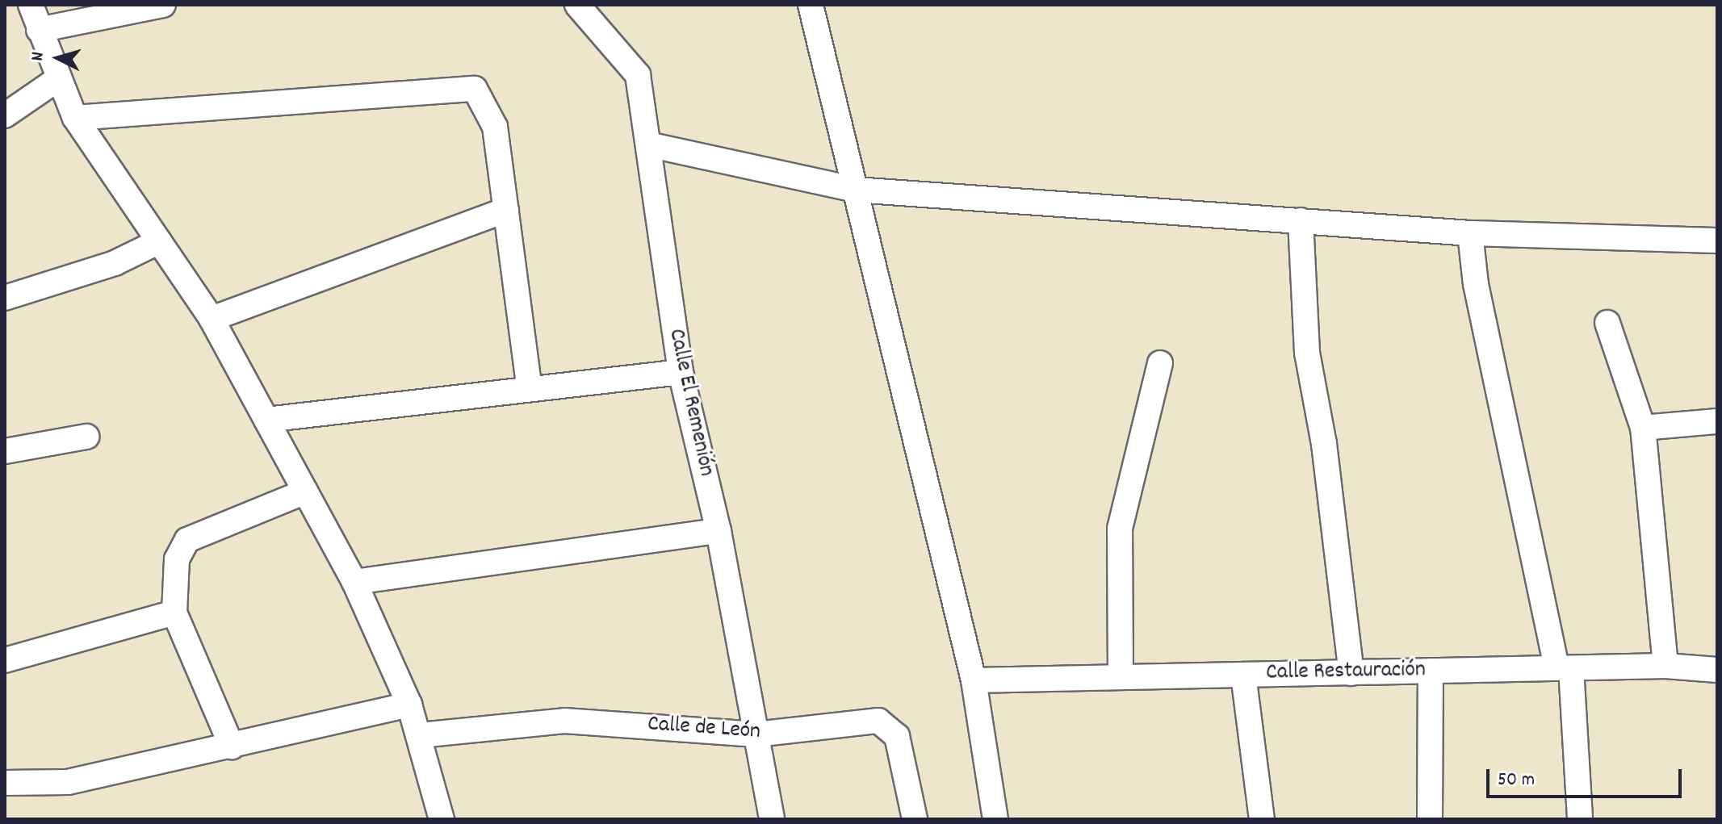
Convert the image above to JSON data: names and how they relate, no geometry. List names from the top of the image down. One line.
{"streets":{"street":["Calle El Remenión","Calle Restauración","Calle de León"]},"crossings":[["Calle El Remenión","Calle de León"]],"scale_bar":"50 m","north":"left"}
